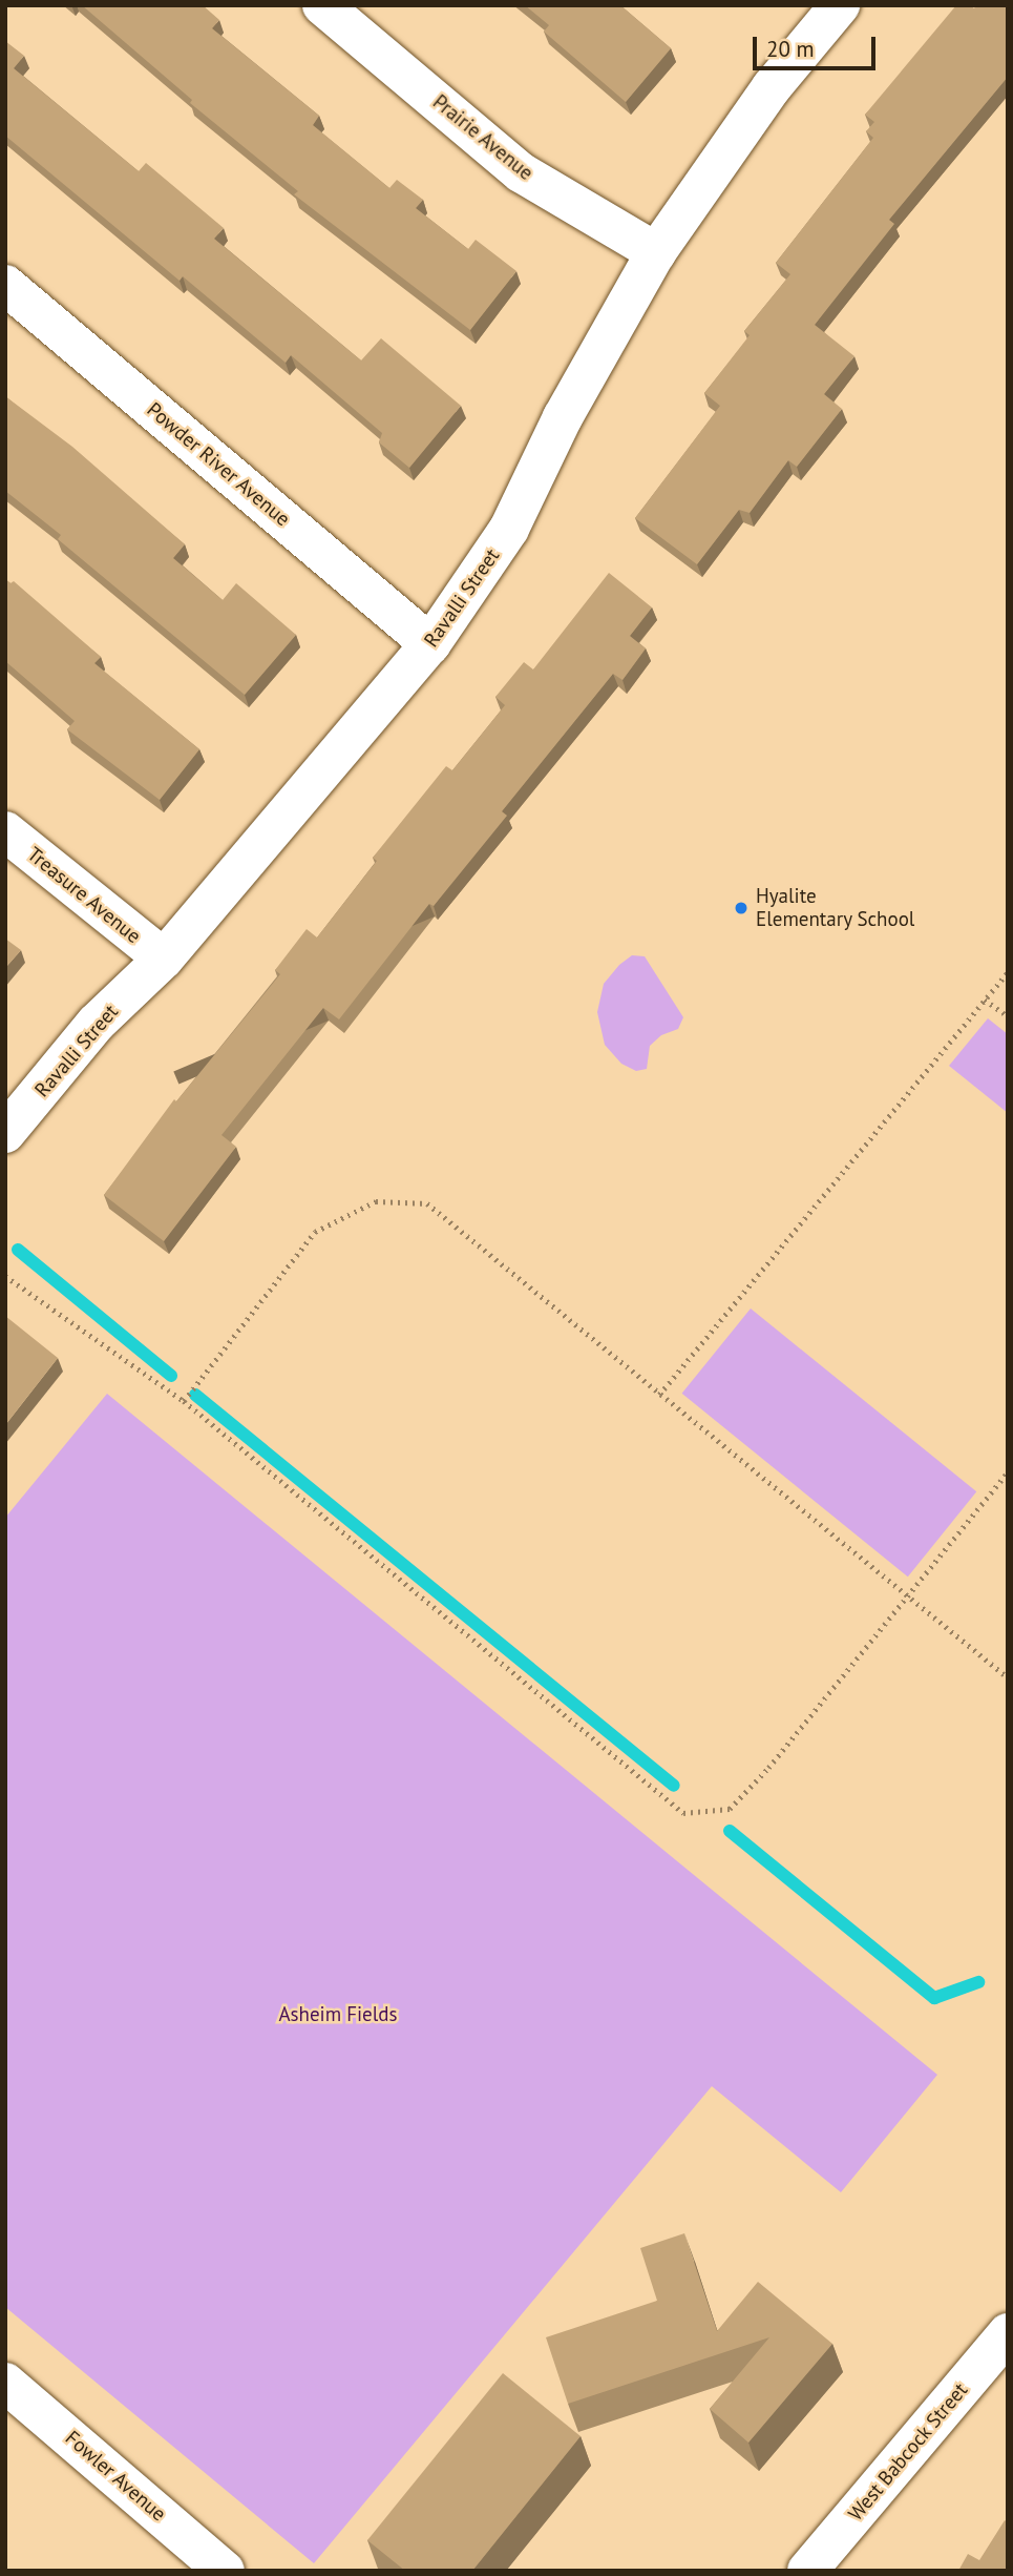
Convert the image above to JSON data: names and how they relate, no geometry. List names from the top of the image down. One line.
{"streets":{"street":["Prairie Avenue","Powder River Avenue","Ravalli Street","Treasure Avenue","West Babcock Street","Fowler Avenue"]},"crossings":[["Prairie Avenue","Ravalli Street"],["Powder River Avenue","Ravalli Street"],["Ravalli Street","Treasure Avenue"]],"parks":["Asheim Fields"],"places":["Hyalite Elementary School"],"scale_bar":"20 m"}
